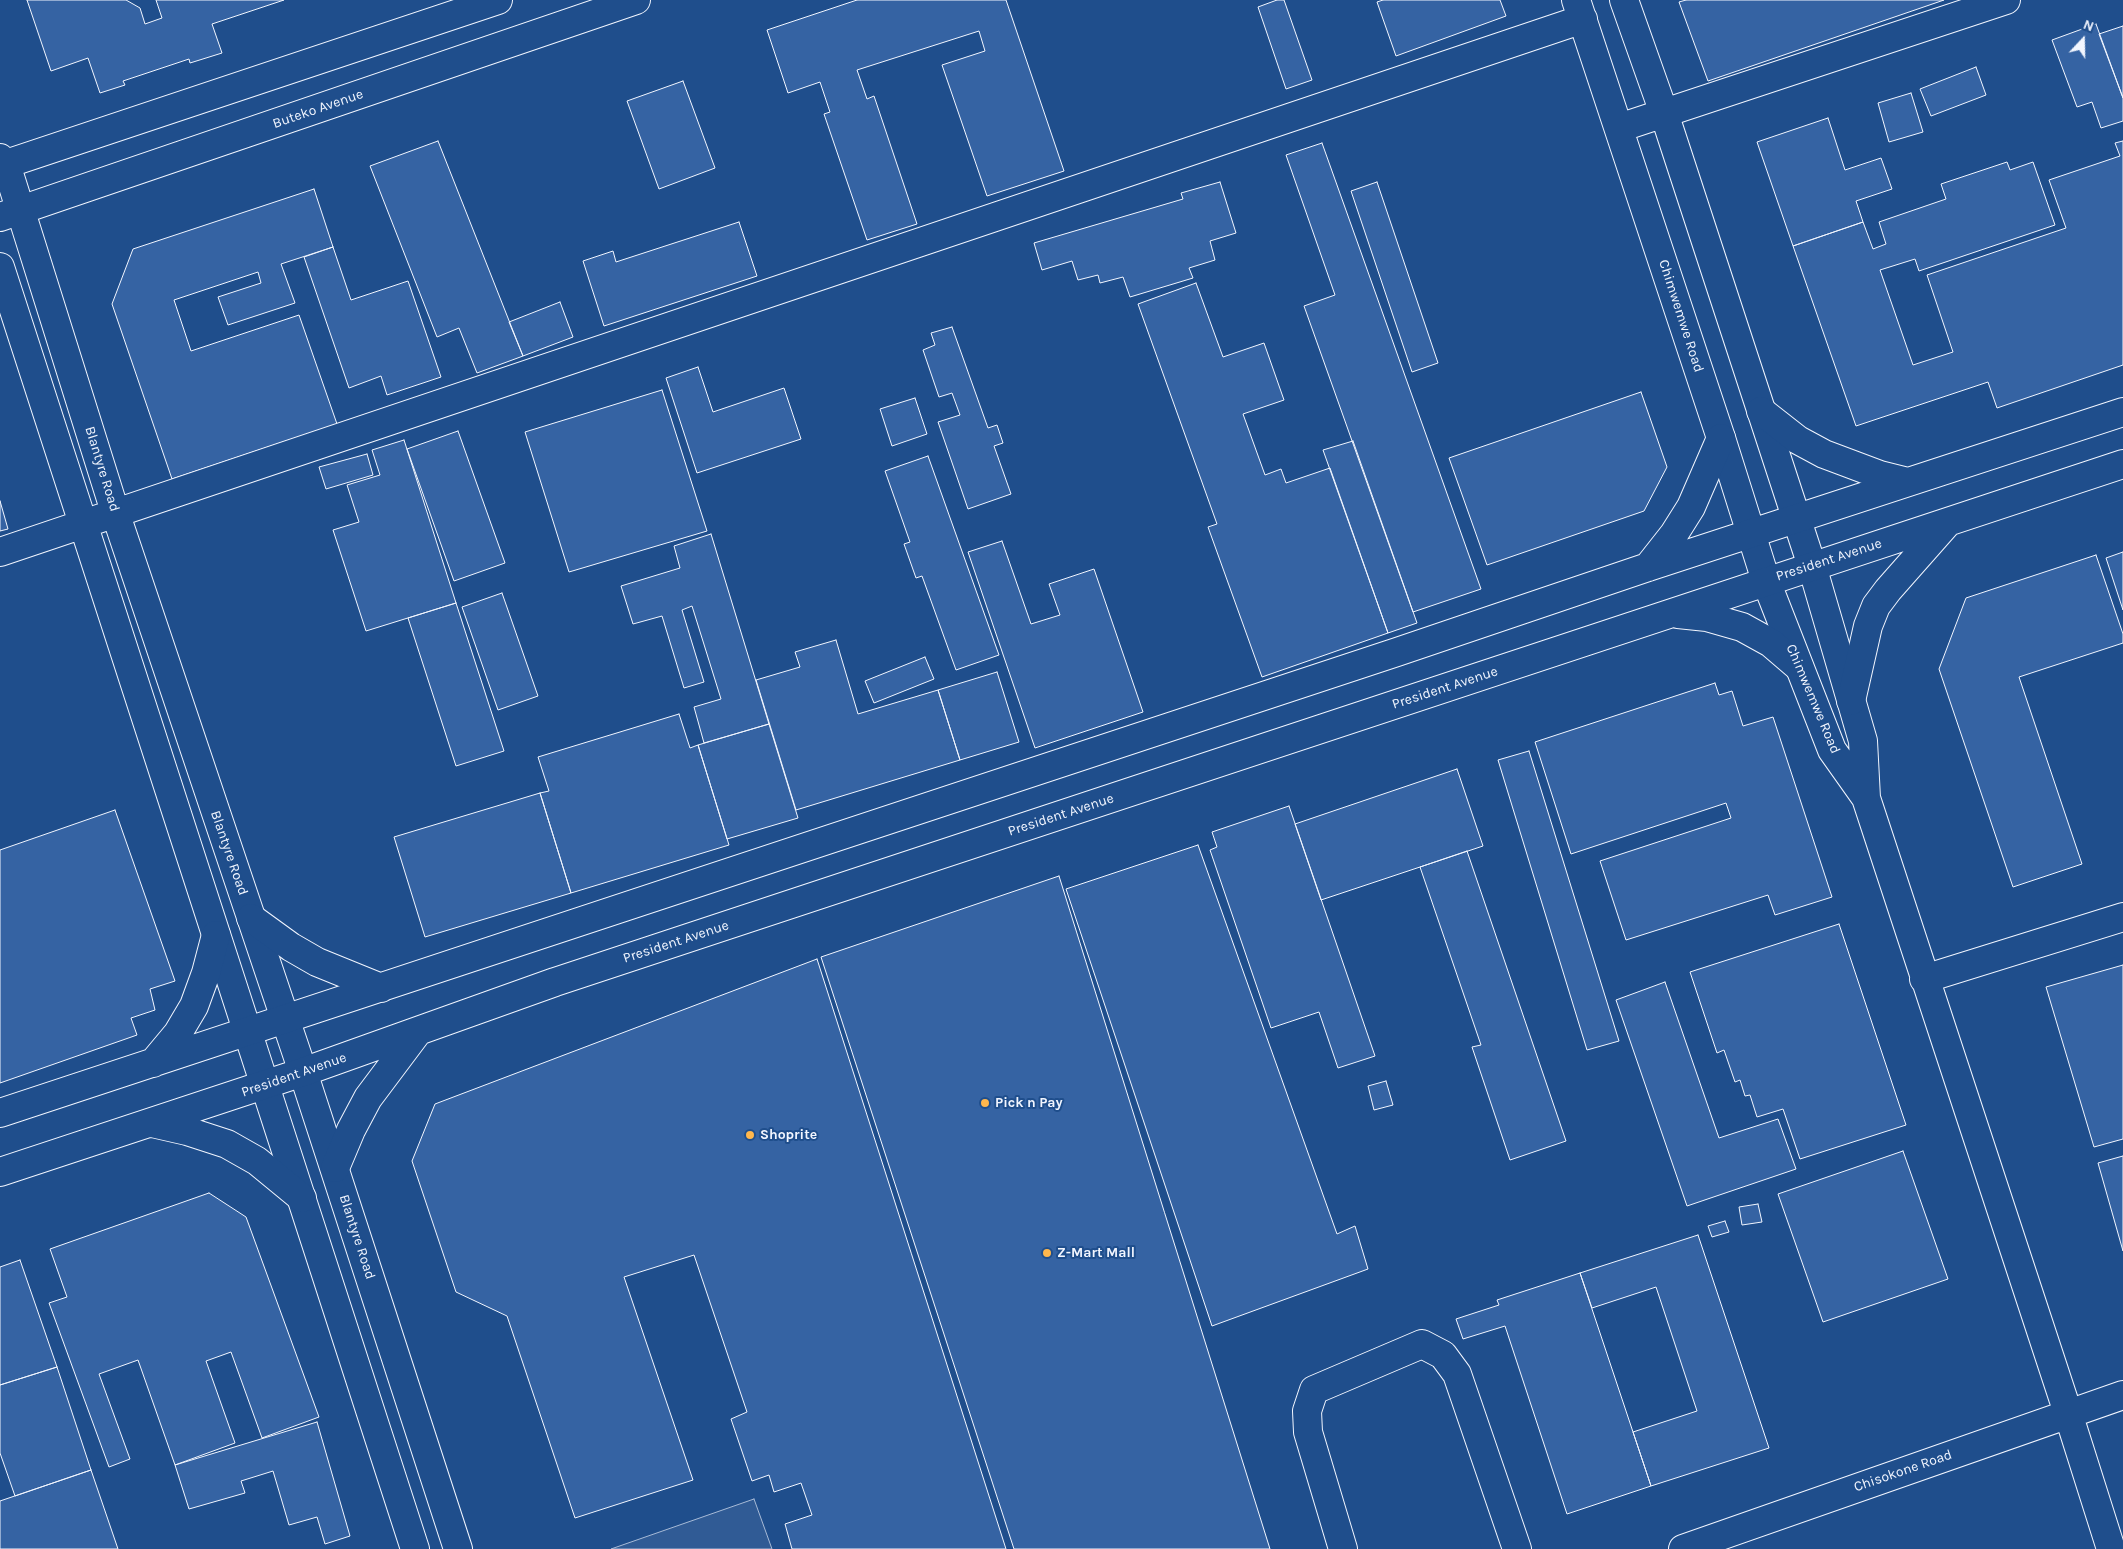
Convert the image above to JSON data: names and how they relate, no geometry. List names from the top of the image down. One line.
{"streets":{"street":["Buteko Avenue","Chimwemwe Road","Blantyre Road","President Avenue","Chisokone Road"]},"crossings":[["Buteko Avenue","Blantyre Road"],["Chimwemwe Road","President Avenue"],["Blantyre Road","President Avenue"]],"places":["Pick n Pay","Shoprite","Z-Mart Mall"],"north":"top"}
